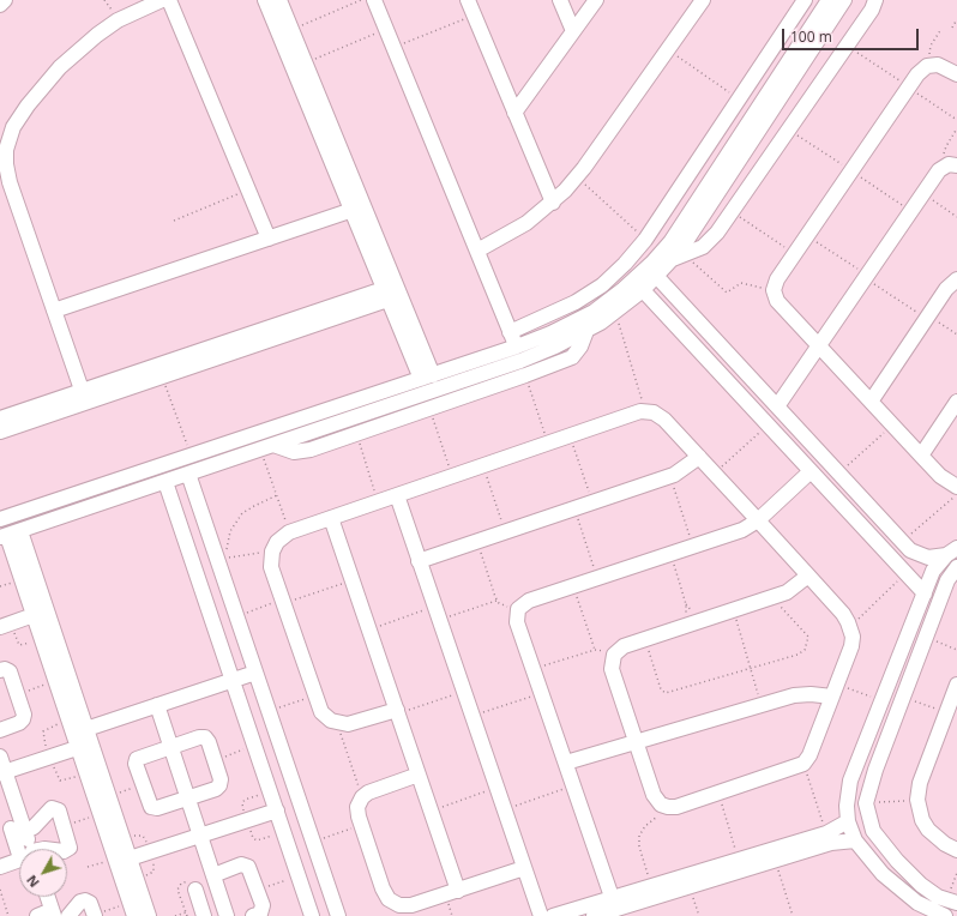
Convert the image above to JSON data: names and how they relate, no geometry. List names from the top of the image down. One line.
{"scale_bar":"100 m","north":"bottom left"}
